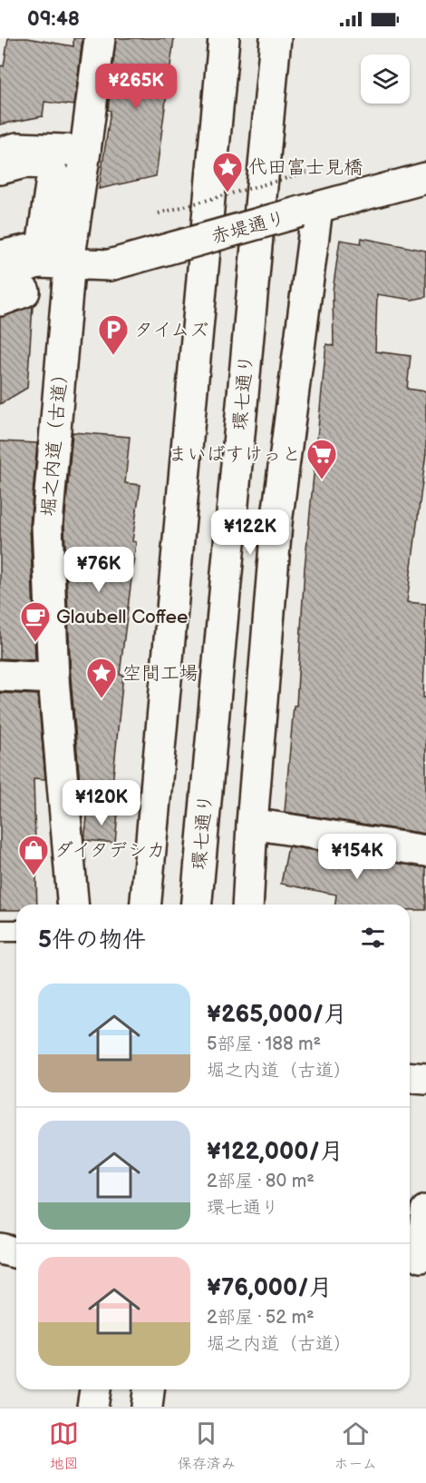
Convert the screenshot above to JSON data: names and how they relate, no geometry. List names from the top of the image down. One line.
{"streets":{"street":["赤堤通り","環七通り","堀之内道（古道）"]},"crossings":[["赤堤通り","堀之内道（古道）"]],"places":{"place":["代田富士見橋","空間工場"],"parking":["タイムズ"],"supermarket":["まいばすけっと"],"cafe":["Glaubell Coffee"],"shop":["ダイタデシカ"]},"page":{"status":"09:48","price":["¥265K","¥122K","¥76K","¥120K","¥154K"],"heading":"5件の物件","list":[{"name":"¥265,000/月","note":"5部屋 · 188 m² · 堀之内道（古道）"},{"name":"¥122,000/月","note":"2部屋 · 80 m² · 環七通り"},{"name":"¥76,000/月","note":"2部屋 · 52 m² · 堀之内道（古道）"}],"tabs":["地図","保存済み","ホーム"]}}
